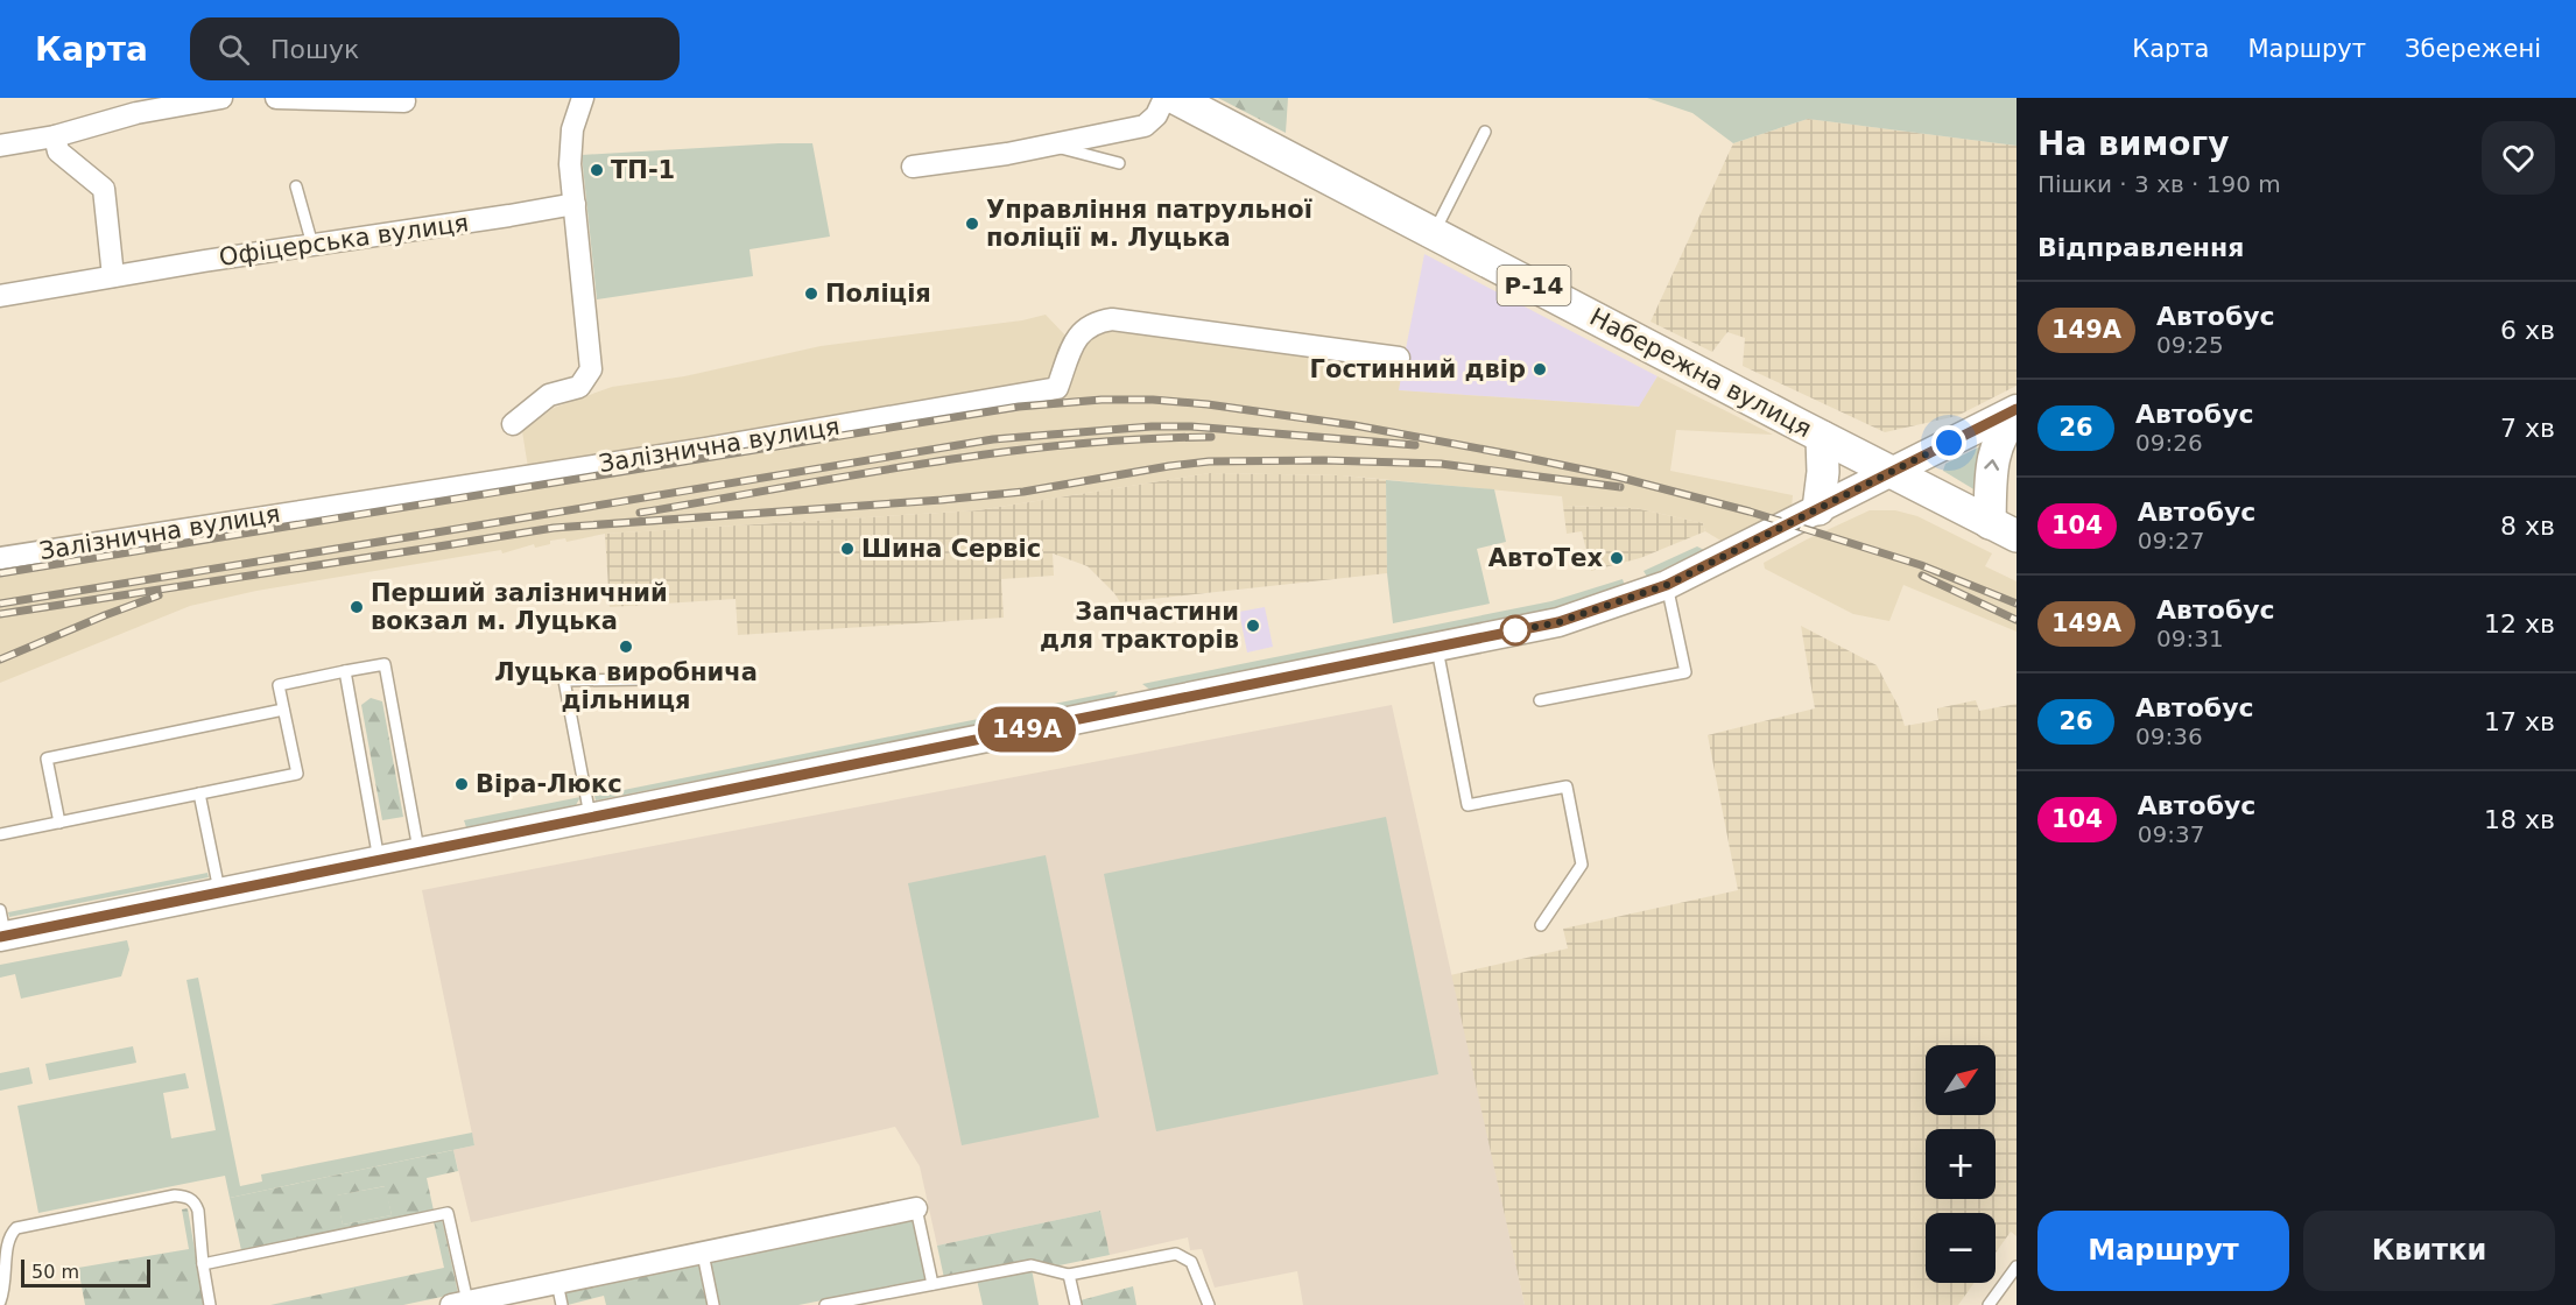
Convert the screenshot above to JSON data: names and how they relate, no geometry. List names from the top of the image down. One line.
{"streets":{"main road":["Р-14","Набережна вулиця"],"street":["Офіцерська вулиця","Залізнична вулиця"]},"crossings":[["Р-14","Набережна вулиця"]],"places":["ТП-1","Управління патрульної поліції м. Луцька","Поліція","Гостинний двір","Шина Сервіс","АвтоТех","Перший залізничний вокзал м. Луцька","Запчастини для тракторів","Луцька виробнича дільниця","Віра-Люкс"],"lines":["bus line 149А"],"scale_bar":"50 m","north":"top right","page":{"header":"Карта","search":"Пошук","nav":["Карта","Маршрут","Збережені"],"on_map":"149А","heading":[["На вимогу","Пішки · 3 хв · 190 m"],"Відправлення"],"list":[{"mark":"149А","name":"Автобус","note":"09:25","value":"6 хв"},{"mark":"26","name":"Автобус","note":"09:26","value":"7 хв"},{"mark":"104","name":"Автобус","note":"09:27","value":"8 хв"},{"mark":"149А","name":"Автобус","note":"09:31","value":"12 хв"},{"mark":"26","name":"Автобус","note":"09:36","value":"17 хв"},{"mark":"104","name":"Автобус","note":"09:37","value":"18 хв"}],"map_buttons":["+","−"],"buttons":["Маршрут","Квитки"],"scale":"50 m"}}
